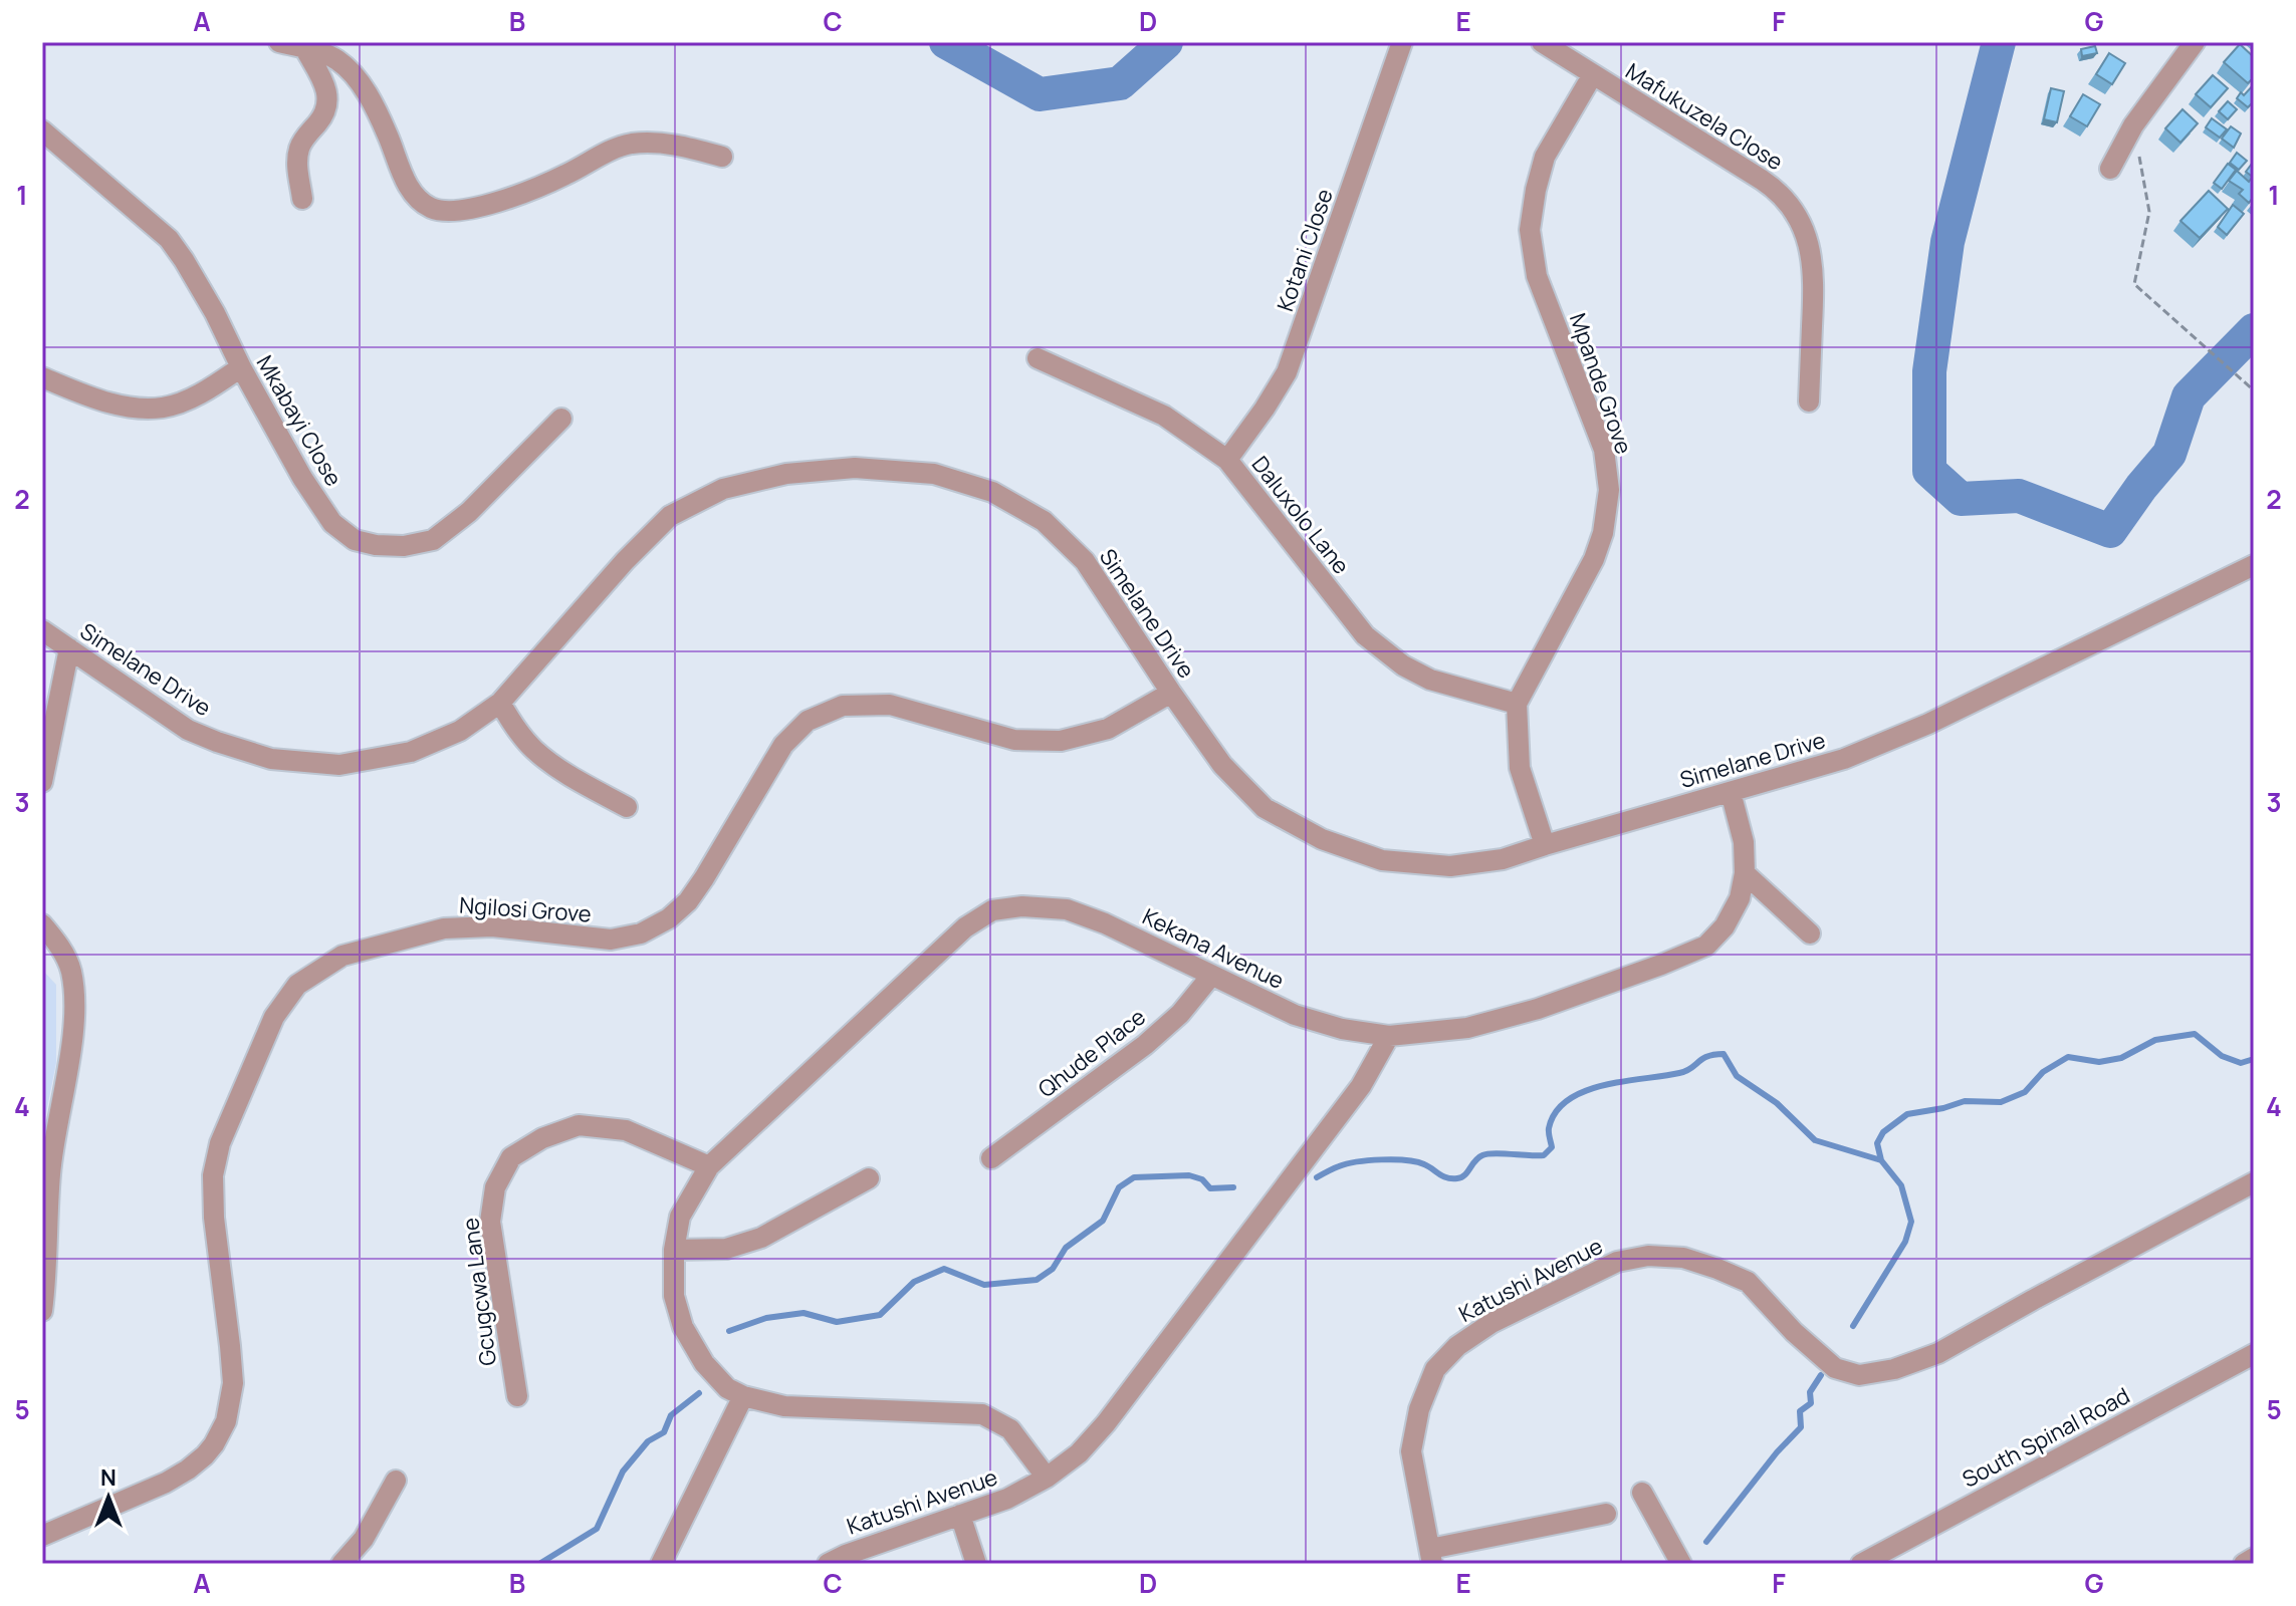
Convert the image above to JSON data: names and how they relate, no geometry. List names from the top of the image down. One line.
{"streets":{"street":["Mafukuzela Close","Kotani Close","Mpande Grove","Mkabayi Close","Daluxolo Lane","Simelane Drive","Ngilosi Grove","Kekana Avenue","Qhude Place","Katushi Avenue","Gcugcwa Lane","South Spinal Road"]},"crossings":[["Mafukuzela Close","Mpande Grove"],["Kotani Close","Daluxolo Lane"],["Mpande Grove","Daluxolo Lane"],["Simelane Drive","Ngilosi Grove"],["Simelane Drive","Kekana Avenue"],["Kekana Avenue","Qhude Place"],["Kekana Avenue","Katushi Avenue"],["Kekana Avenue","Gcugcwa Lane"]],"north":"top","grid":{"columns":["A","B","C","D","E","F","G"],"rows":["1","2","3","4","5"]}}
